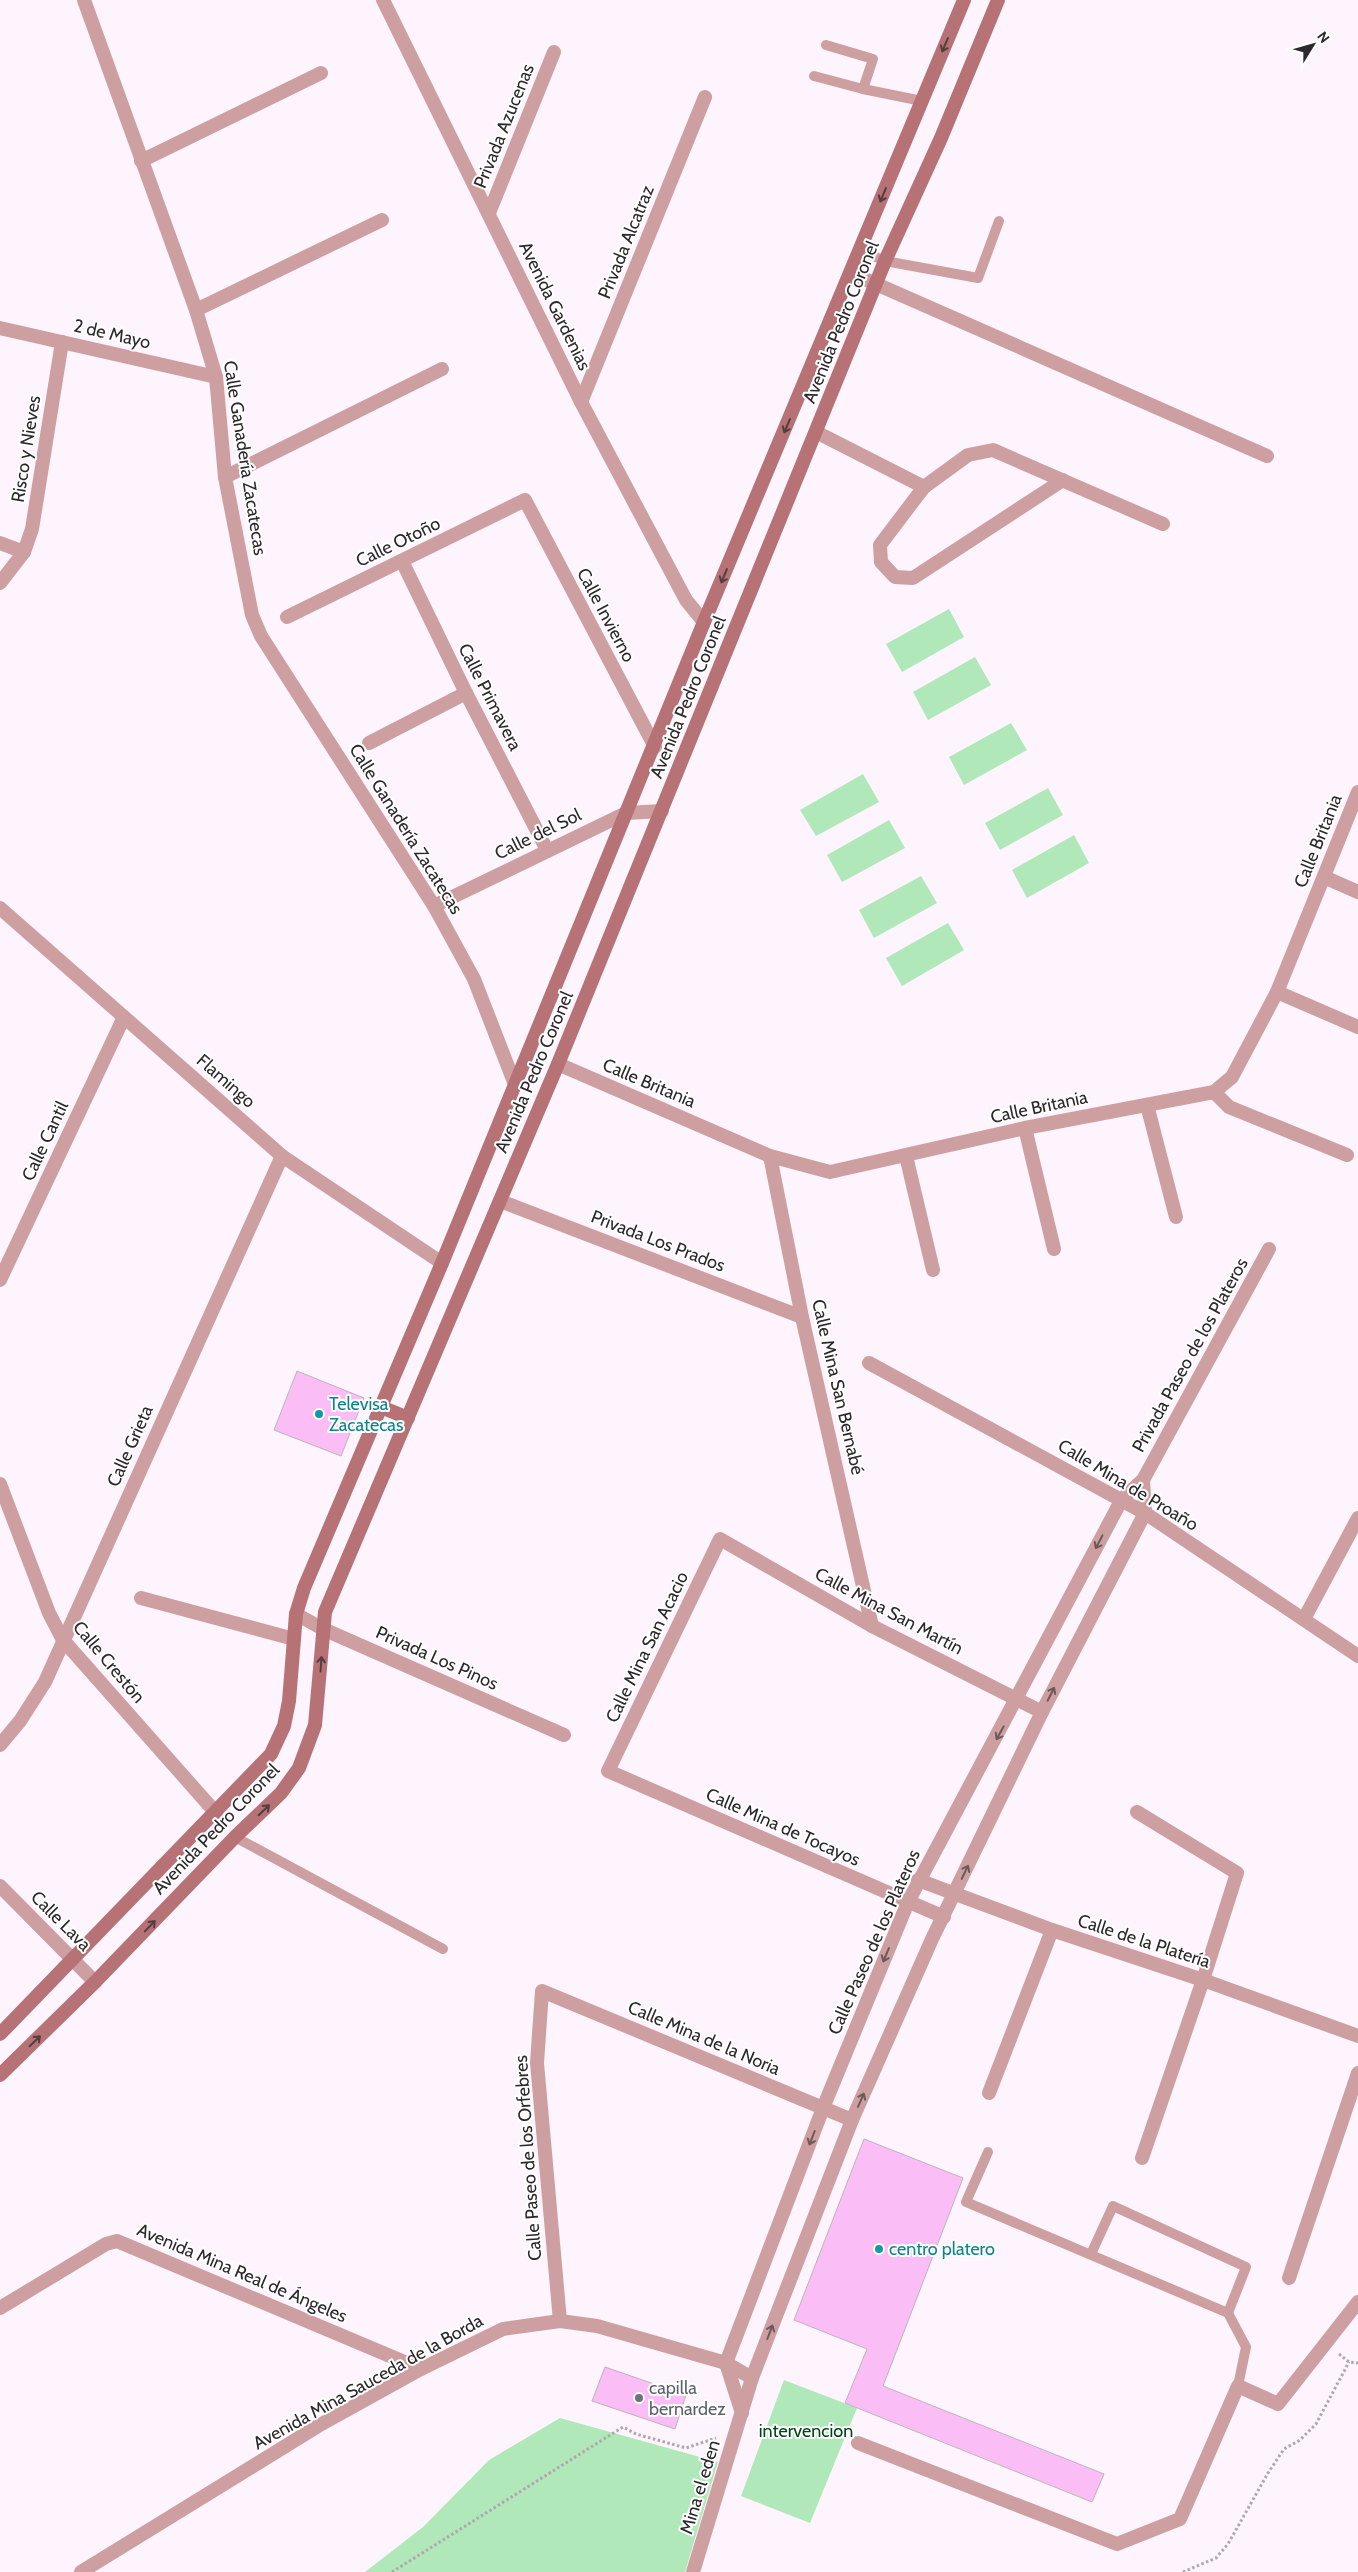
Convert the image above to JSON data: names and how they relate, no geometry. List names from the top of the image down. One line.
{"streets":{"main road":["Avenida Pedro Coronel"],"street":["Privada Azucenas","Privada Alcatraz","Avenida Gardenias","2 de Mayo","Risco y Nieves","Calle Ganadería Zacatecas","Calle Otoño","Calle Invierno","Calle Primavera","Calle del Sol","Calle Britania","Flamingo","Calle Cantil","Privada Los Prados","Privada Paseo de los Plateros","Calle Mina San Bernabé","Calle Grieta","Calle Mina de Proaño","Calle Mina San Martín","Calle Mina San Acacio","Privada Los Pinos","Calle Crestón","Calle Mina de Tocayos","Calle Lava","Calle de la Platería","Calle Paseo de los Plateros","Calle Mina de la Noria","Calle Paseo de los Orfebres","Avenida Mina Real de Ángeles","Avenida Mina Sauceda de la Borda","Mina el eden"]},"crossings":[["Privada Azucenas","Avenida Gardenias"],["Privada Alcatraz","Avenida Gardenias"],["Avenida Gardenias","Avenida Pedro Coronel"],["Avenida Pedro Coronel","Calle Ganadería Zacatecas"],["Avenida Pedro Coronel","Calle Invierno"],["Avenida Pedro Coronel","Calle del Sol"],["Avenida Pedro Coronel","Calle Britania"],["Avenida Pedro Coronel","Flamingo"],["Avenida Pedro Coronel","Privada Los Prados"],["Avenida Pedro Coronel","Privada Los Pinos"],["Avenida Pedro Coronel","Calle Crestón"],["Avenida Pedro Coronel","Calle Lava"],["2 de Mayo","Risco y Nieves"],["2 de Mayo","Calle Ganadería Zacatecas"],["Calle Ganadería Zacatecas","Calle del Sol"],["Calle Otoño","Calle Invierno"],["Calle Otoño","Calle Primavera"],["Calle Primavera","Calle del Sol"],["Calle Britania","Calle Mina San Bernabé"],["Flamingo","Calle Cantil"],["Flamingo","Calle Grieta"],["Privada Los Prados","Calle Mina San Bernabé"],["Privada Paseo de los Plateros","Calle Mina de Proaño"],["Privada Paseo de los Plateros","Calle Paseo de los Plateros"],["Calle Mina San Bernabé","Calle Mina San Martín"],["Calle Grieta","Calle Crestón"],["Calle Mina de Proaño","Calle Paseo de los Plateros"],["Calle Mina San Martín","Calle Mina San Acacio"],["Calle Mina San Martín","Calle Paseo de los Plateros"],["Calle Mina San Acacio","Calle Mina de Tocayos"],["Calle Mina de Tocayos","Calle Paseo de los Plateros"],["Calle de la Platería","Calle Paseo de los Plateros"],["Calle Paseo de los Plateros","Calle Mina de la Noria"],["Calle Paseo de los Plateros","Avenida Mina Sauceda de la Borda"],["Calle Mina de la Noria","Calle Paseo de los Orfebres"],["Calle Paseo de los Orfebres","Avenida Mina Sauceda de la Borda"],["Avenida Mina Real de Ángeles","Avenida Mina Sauceda de la Borda"],["Avenida Mina Sauceda de la Borda","Mina el eden"]],"parks":["intervencion"],"places":["Televisa Zacatecas","centro platero","capilla bernardez"],"north":"top right"}
